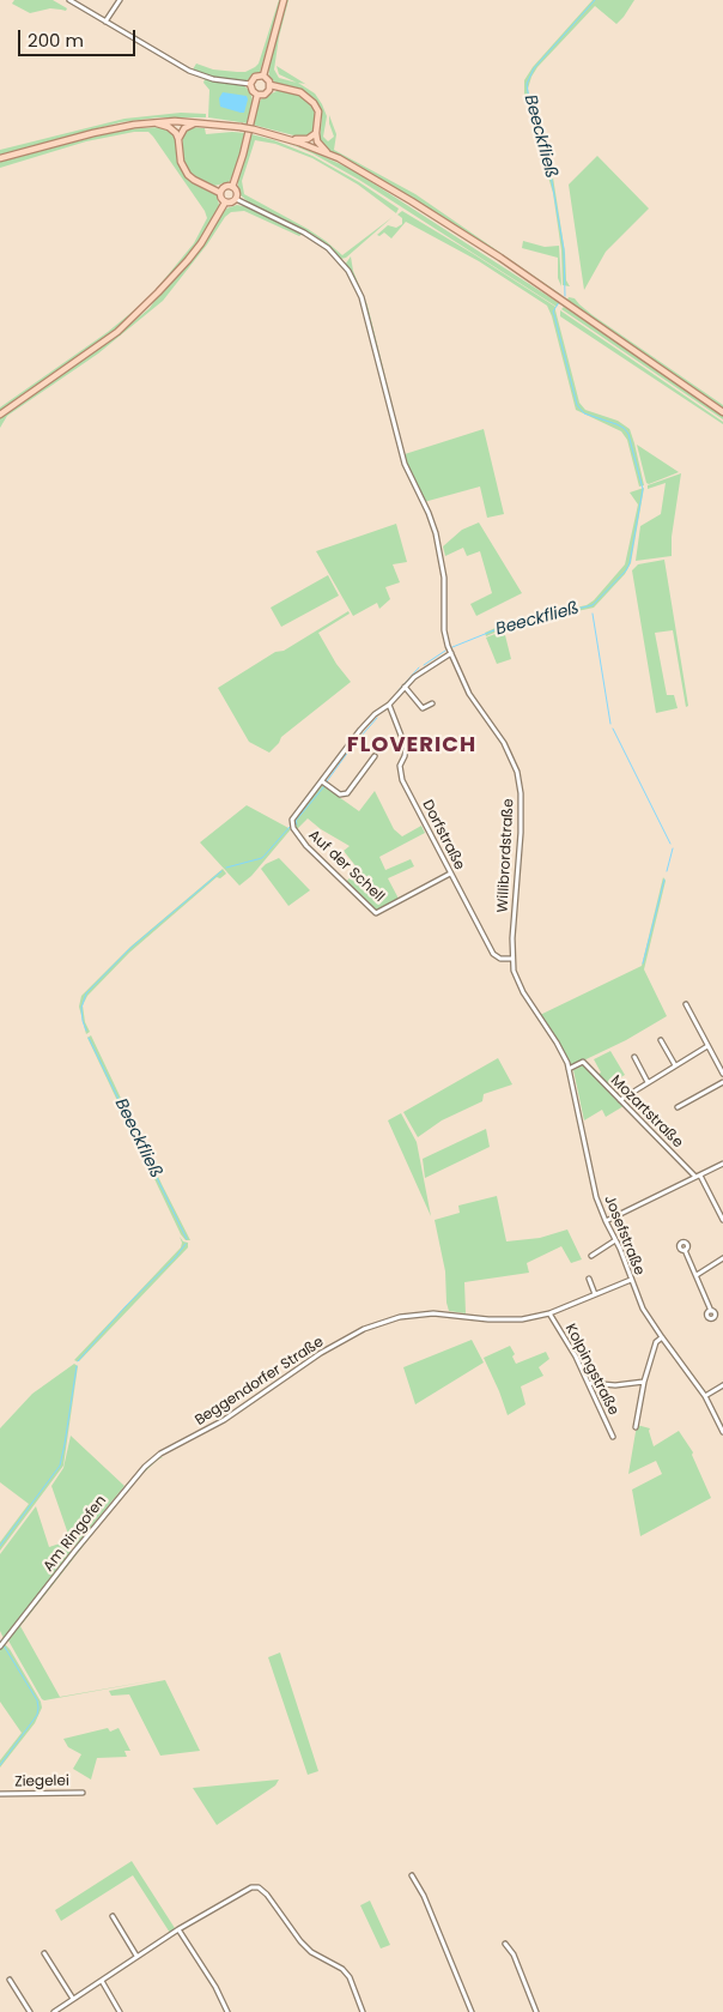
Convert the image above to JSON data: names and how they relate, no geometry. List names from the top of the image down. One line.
{"streets":{"street":["Dorfstraße","Willibrordstraße","Auf der Schell","Mozartstraße","Josefstraße","Kolpingstraße","Beggendorfer Straße","Am Ringofen","Ziegelei"]},"crossings":[["Dorfstraße","Willibrordstraße"],["Dorfstraße","Auf der Schell"],["Dorfstraße","Josefstraße"],["Willibrordstraße","Josefstraße"],["Mozartstraße","Josefstraße"],["Josefstraße","Beggendorfer Straße"],["Kolpingstraße","Beggendorfer Straße"],["Beggendorfer Straße","Am Ringofen"]],"districts":["FLOVERICH"],"water":["Beeckfließ"],"scale_bar":"200 m"}
